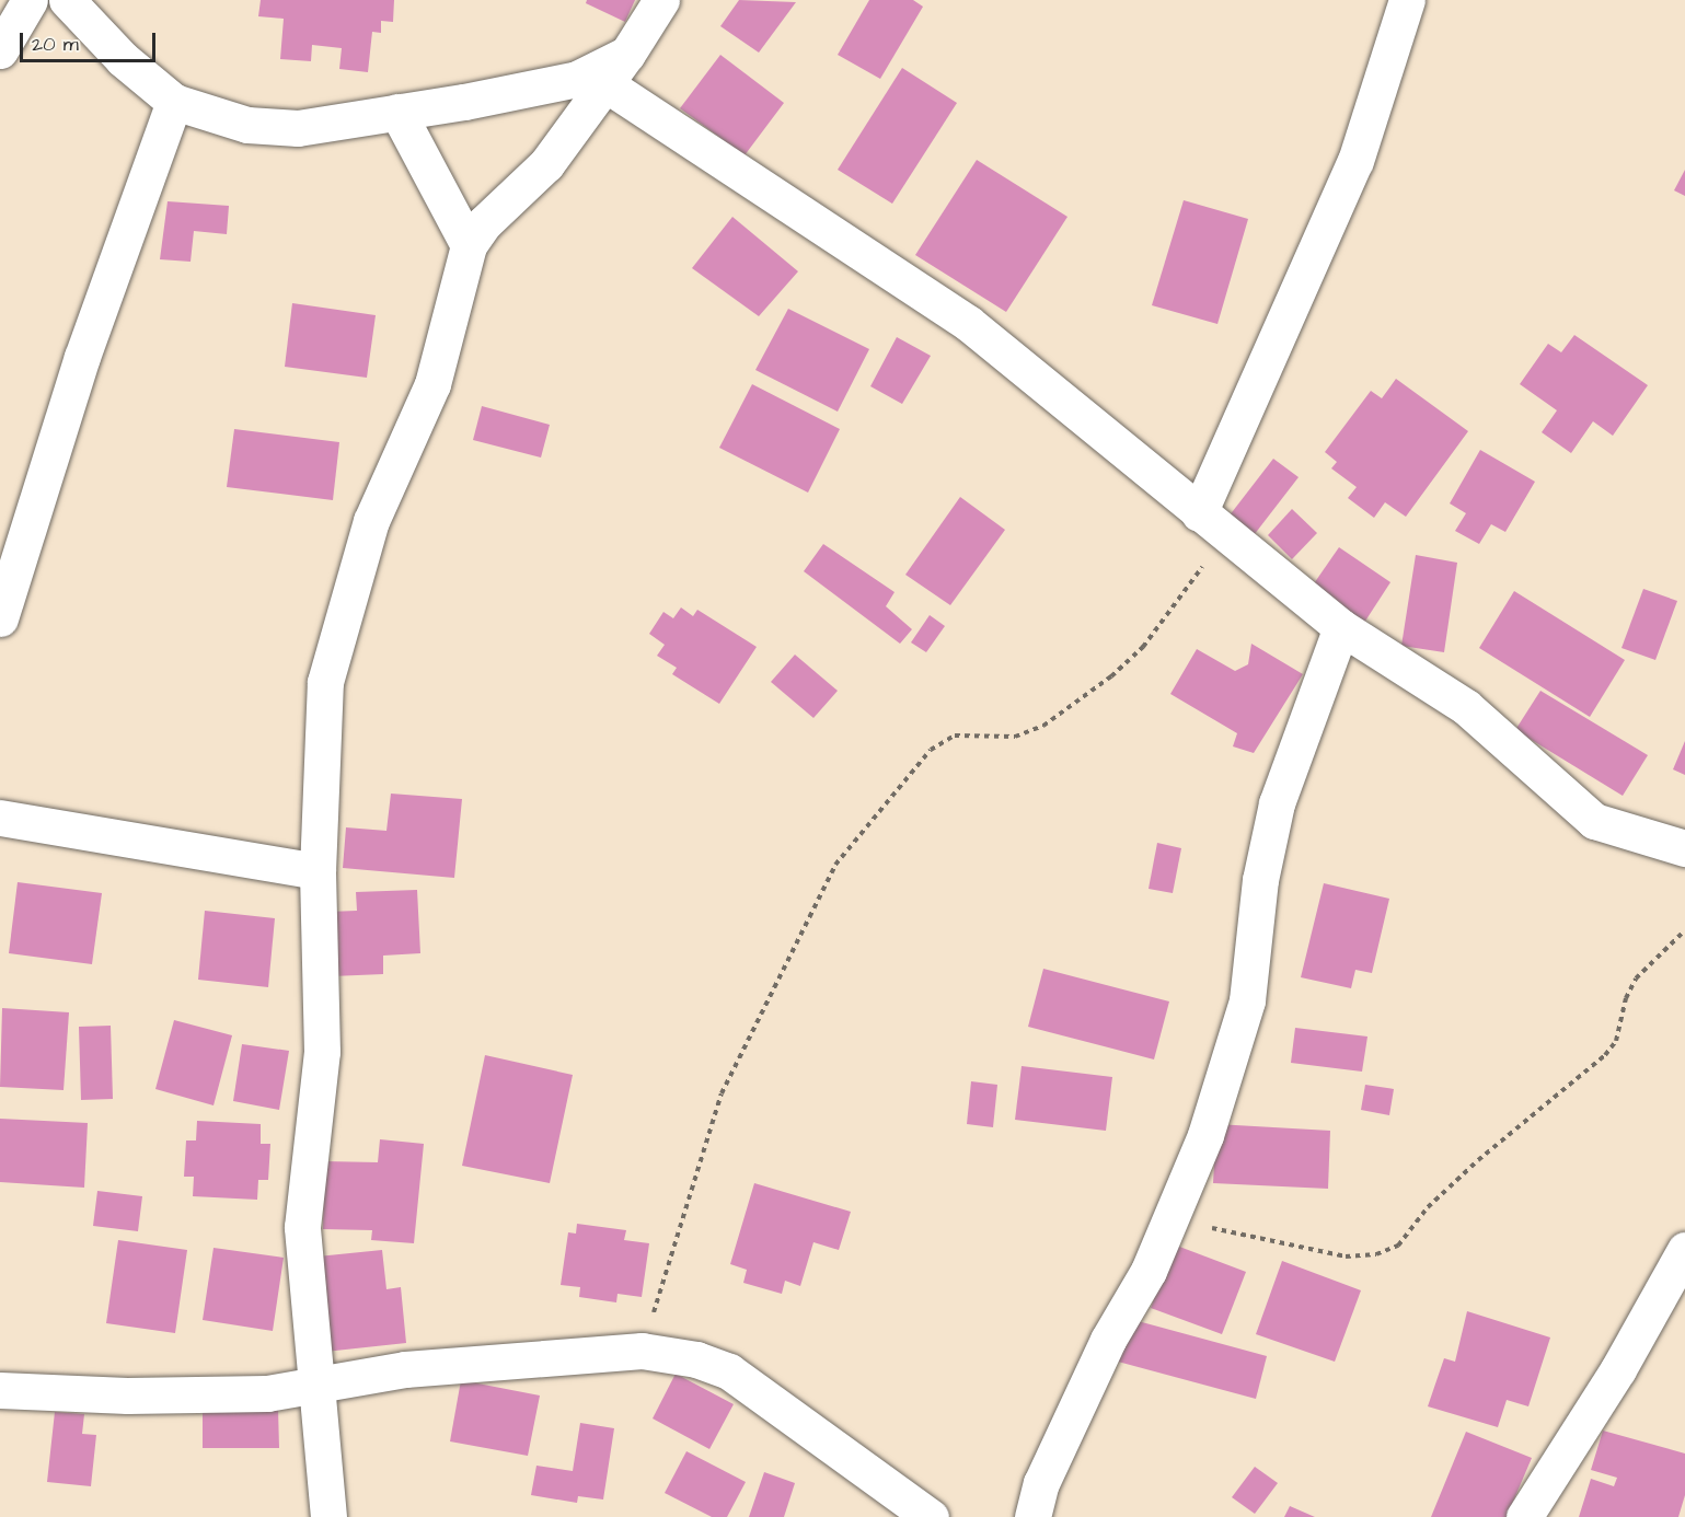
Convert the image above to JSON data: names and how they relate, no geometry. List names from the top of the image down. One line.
{"scale_bar":"20 m"}
